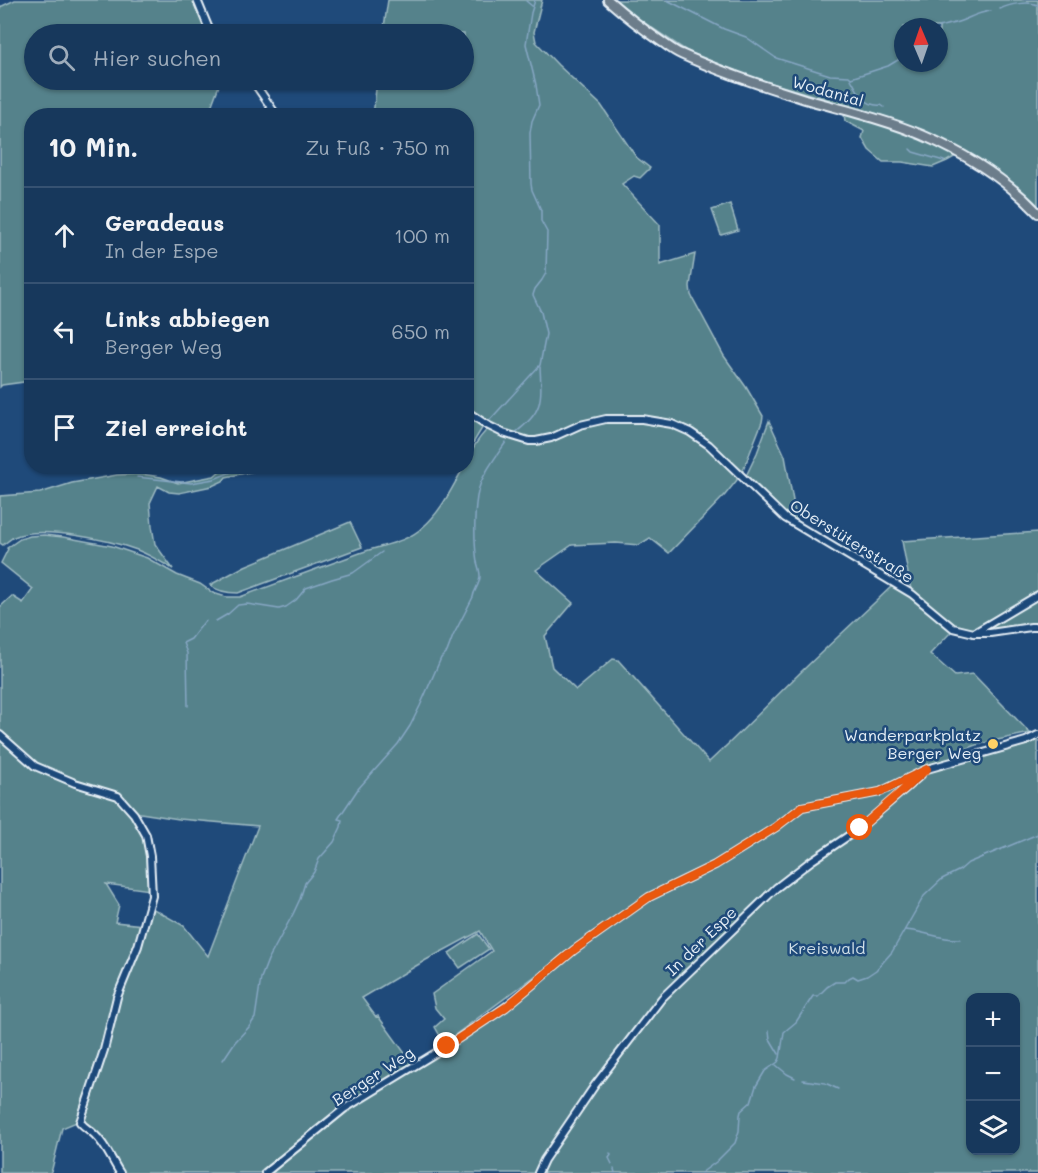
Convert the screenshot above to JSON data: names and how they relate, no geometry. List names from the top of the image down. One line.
{"streets":{"main road":["Wodantal"],"street":["Oberstüterstraße","In der Espe","Berger Weg"]},"crossings":[["In der Espe","Berger Weg"]],"parks":["Kreiswald"],"places":["Wanderparkplatz Berger Weg"],"north":"top","page":{"search":"Hier suchen","heading":["10 Min.","Zu Fuß · 750 m"],"list":[["Geradeaus","In der Espe","100 m"],["Links abbiegen","Berger Weg","650 m"],"Ziel erreicht"],"map_buttons":["+","−"]}}
